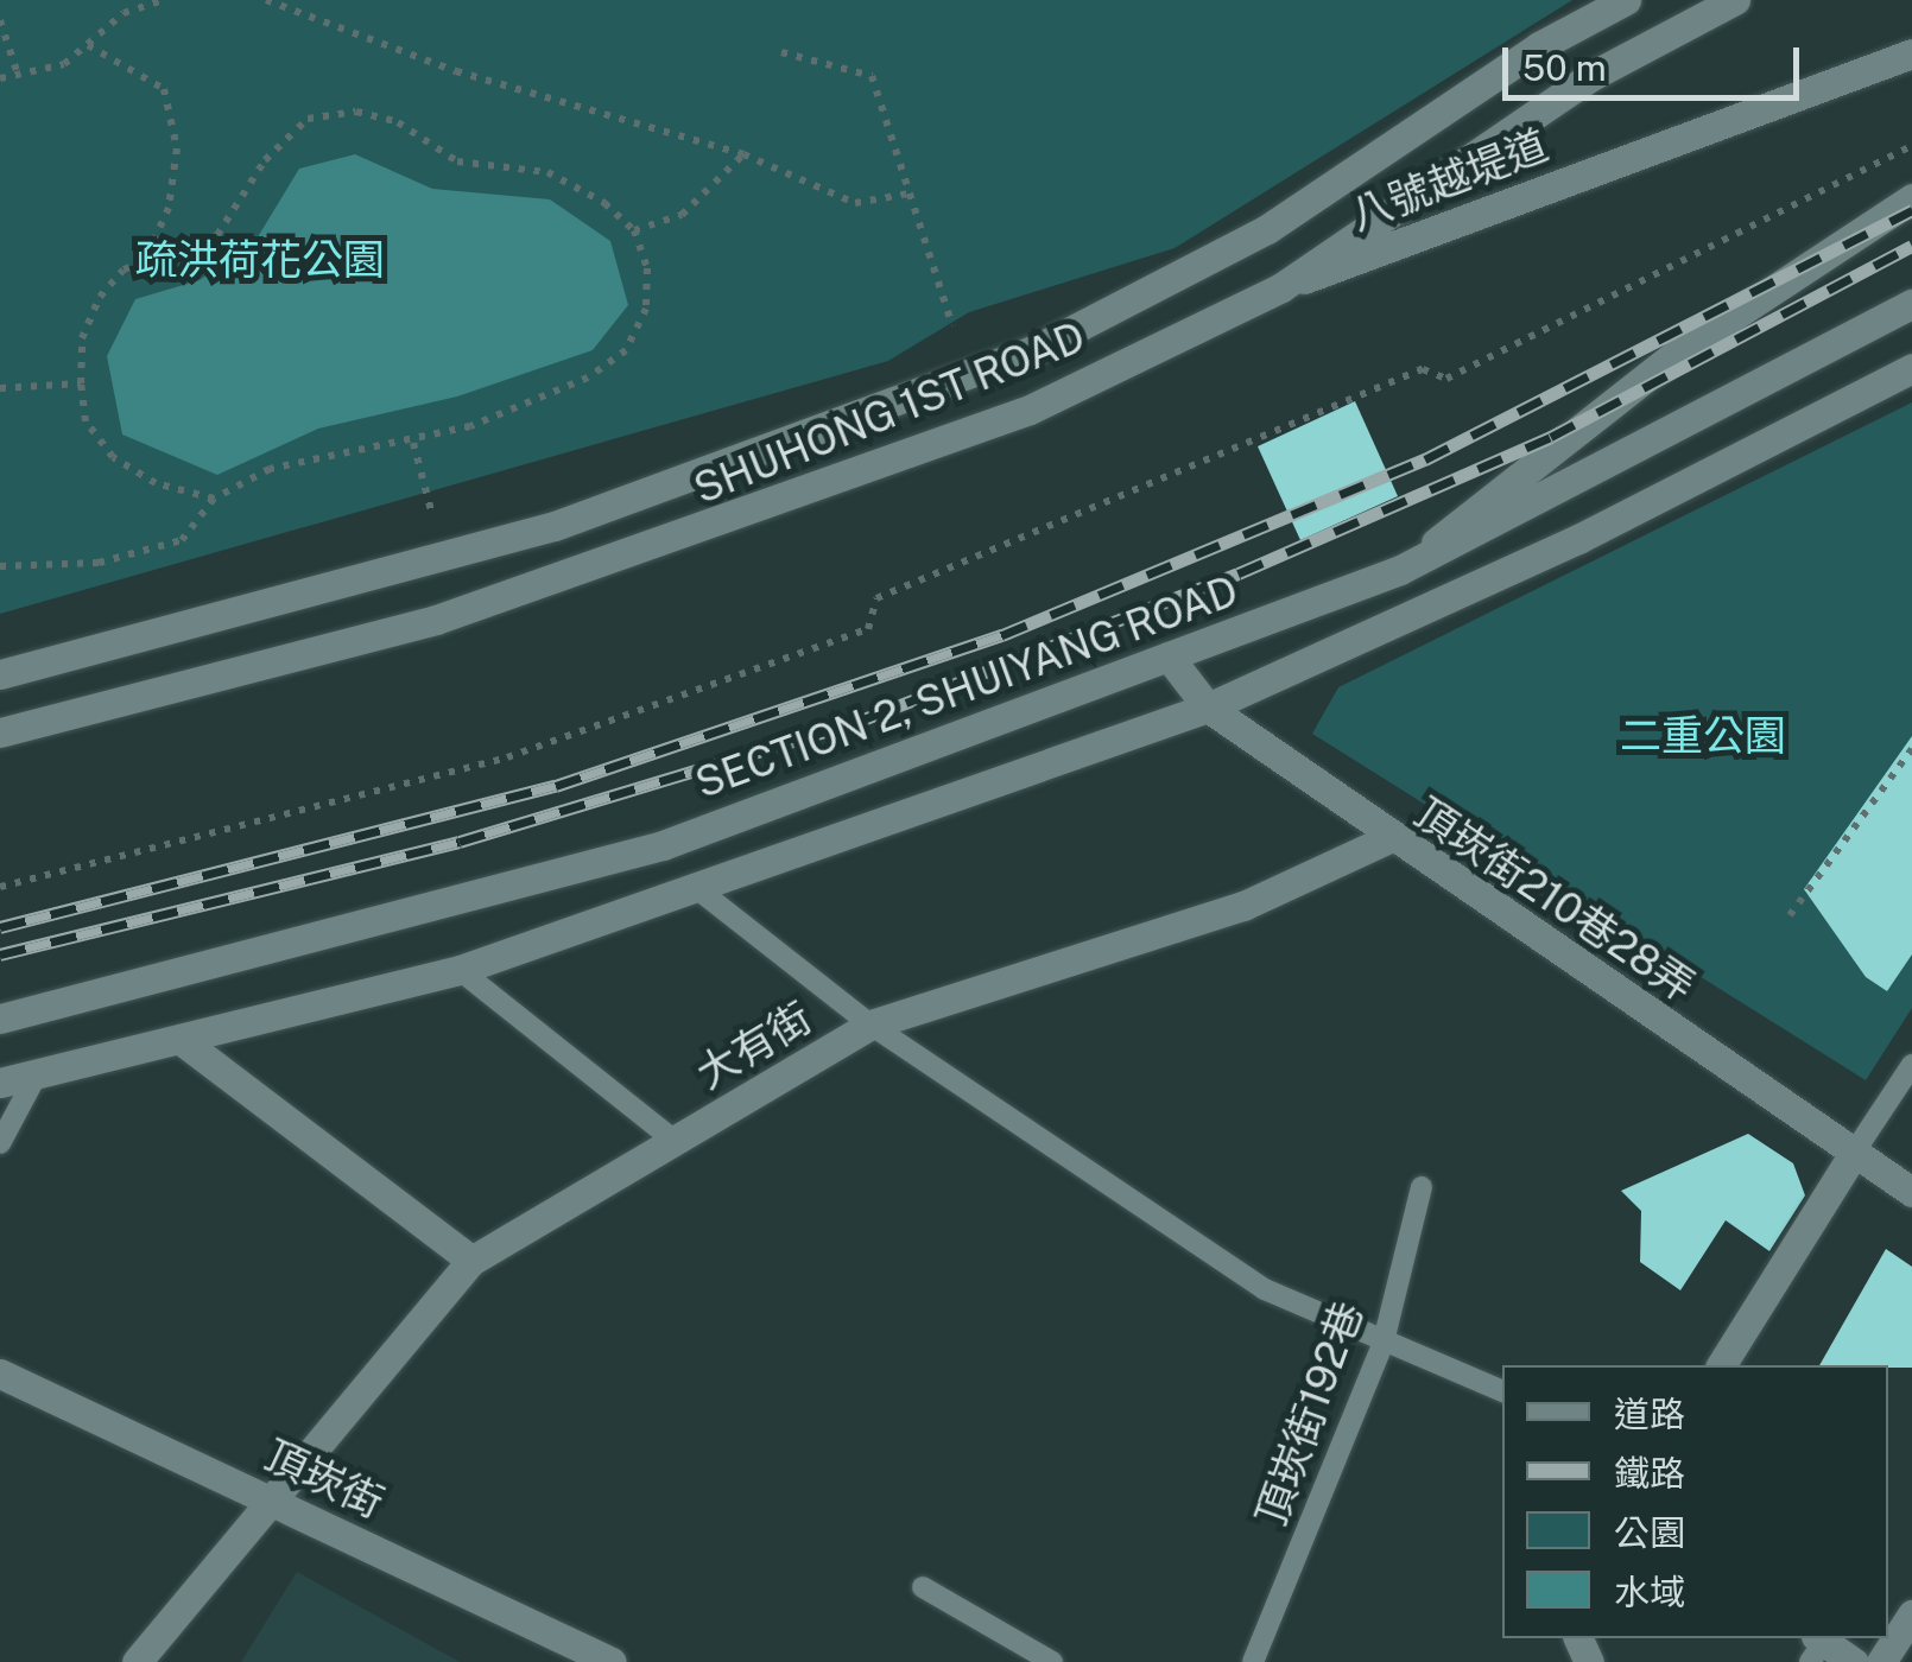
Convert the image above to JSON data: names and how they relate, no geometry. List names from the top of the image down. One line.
{"streets":{"street":["八號越堤道","SHUHONG 1ST ROAD","SECTION 2, SHUIYANG ROAD","頂崁街210巷28弄","大有街","頂崁街"],"lane":["頂崁街192巷"]},"crossings":[["八號越堤道","SHUHONG 1ST ROAD"],["SECTION 2, SHUIYANG ROAD","頂崁街210巷28弄"],["頂崁街210巷28弄","大有街"],["大有街","頂崁街"]],"parks":["疏洪荷花公園","二重公園"],"legend":["道路","鐵路","公園","水域"],"scale_bar":"50 m"}
